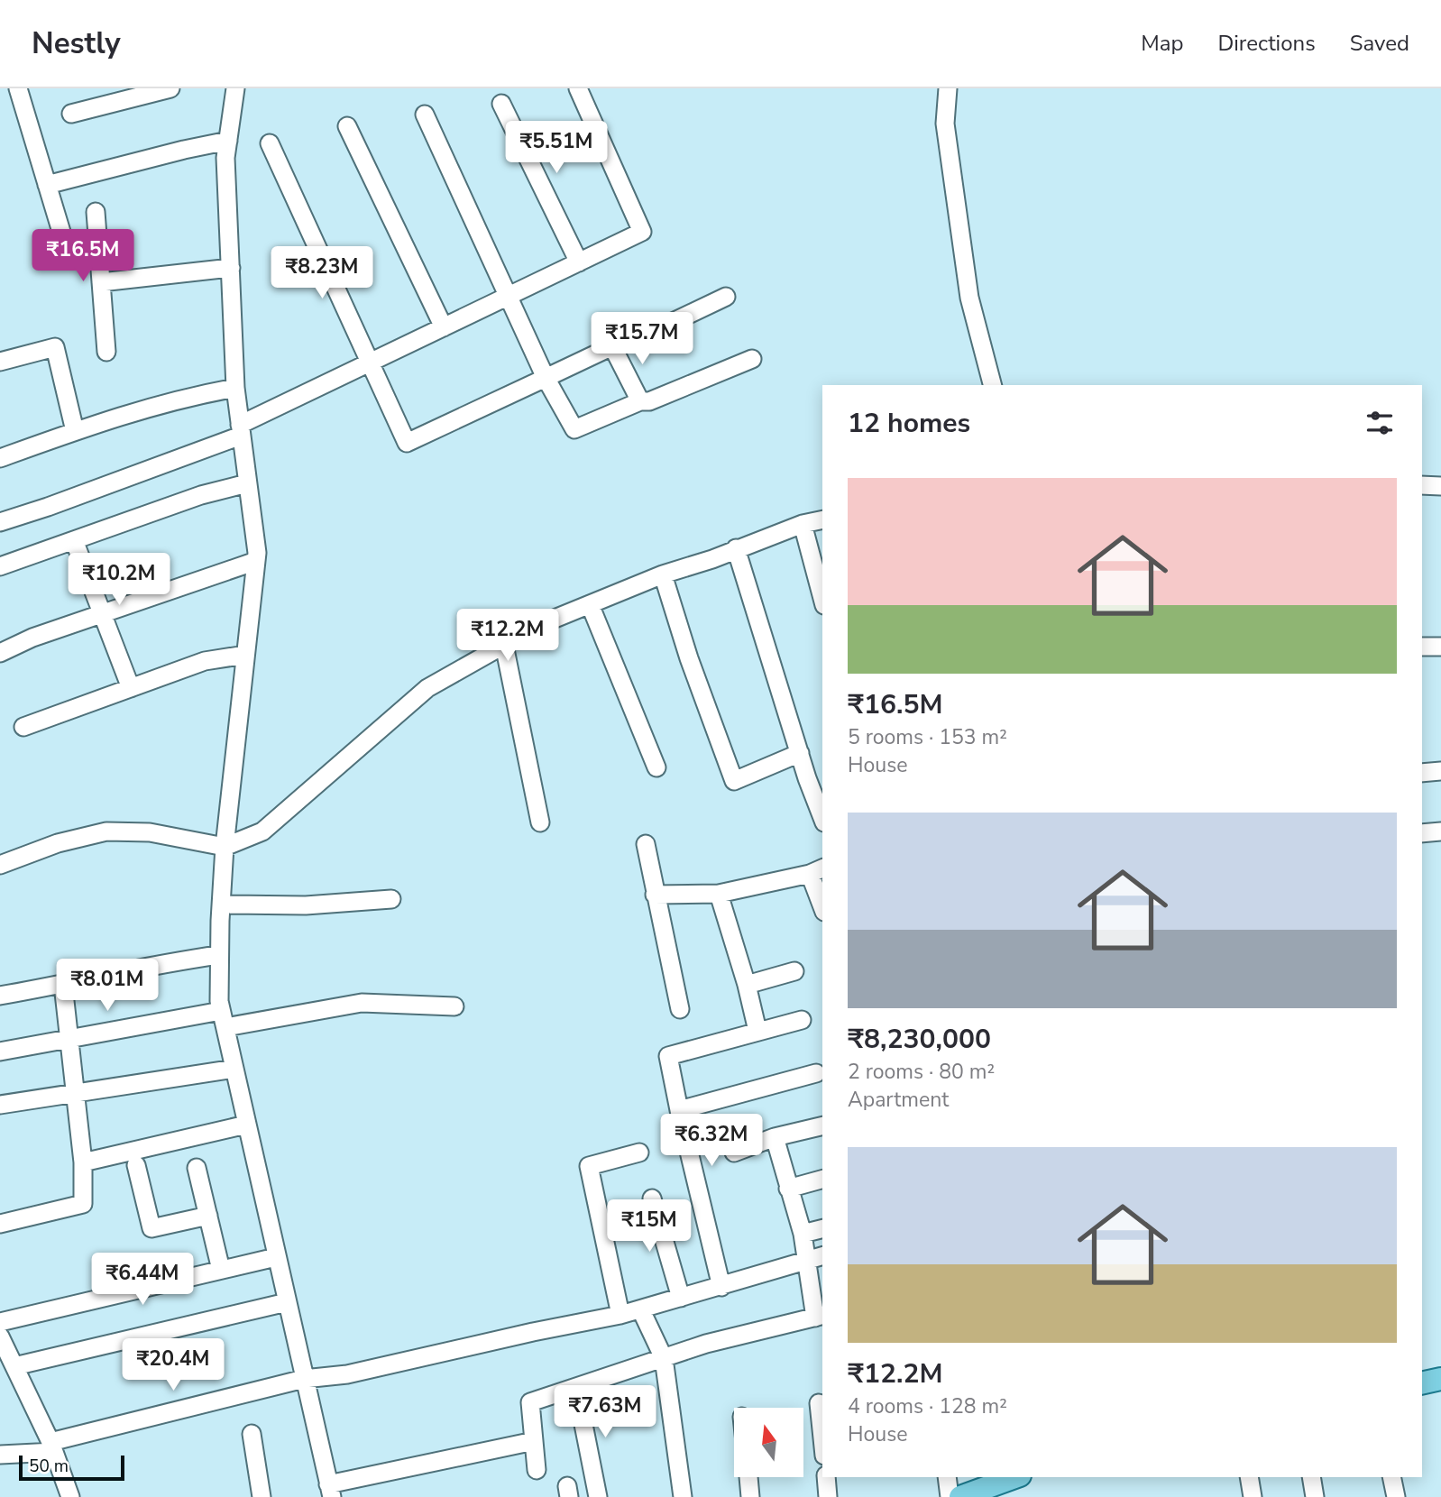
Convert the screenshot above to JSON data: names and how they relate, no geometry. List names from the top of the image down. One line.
{"scale_bar":"50 m","north":"top","page":{"header":"Nestly","nav":["Map","Directions","Saved"],"price":["₹5.51M","₹16.5M","₹8.23M","₹15.7M","₹10.2M","₹12.2M","₹8.01M","₹6.32M","₹15M","₹6.44M","₹20.4M","₹7.63M"],"heading":"12 homes","list":[{"name":"₹16.5M","note":"5 rooms · 153 m² · House"},{"name":"₹8,230,000","note":"2 rooms · 80 m² · Apartment"},{"name":"₹12.2M","note":"4 rooms · 128 m² · House"}],"scale":"50 m"}}
